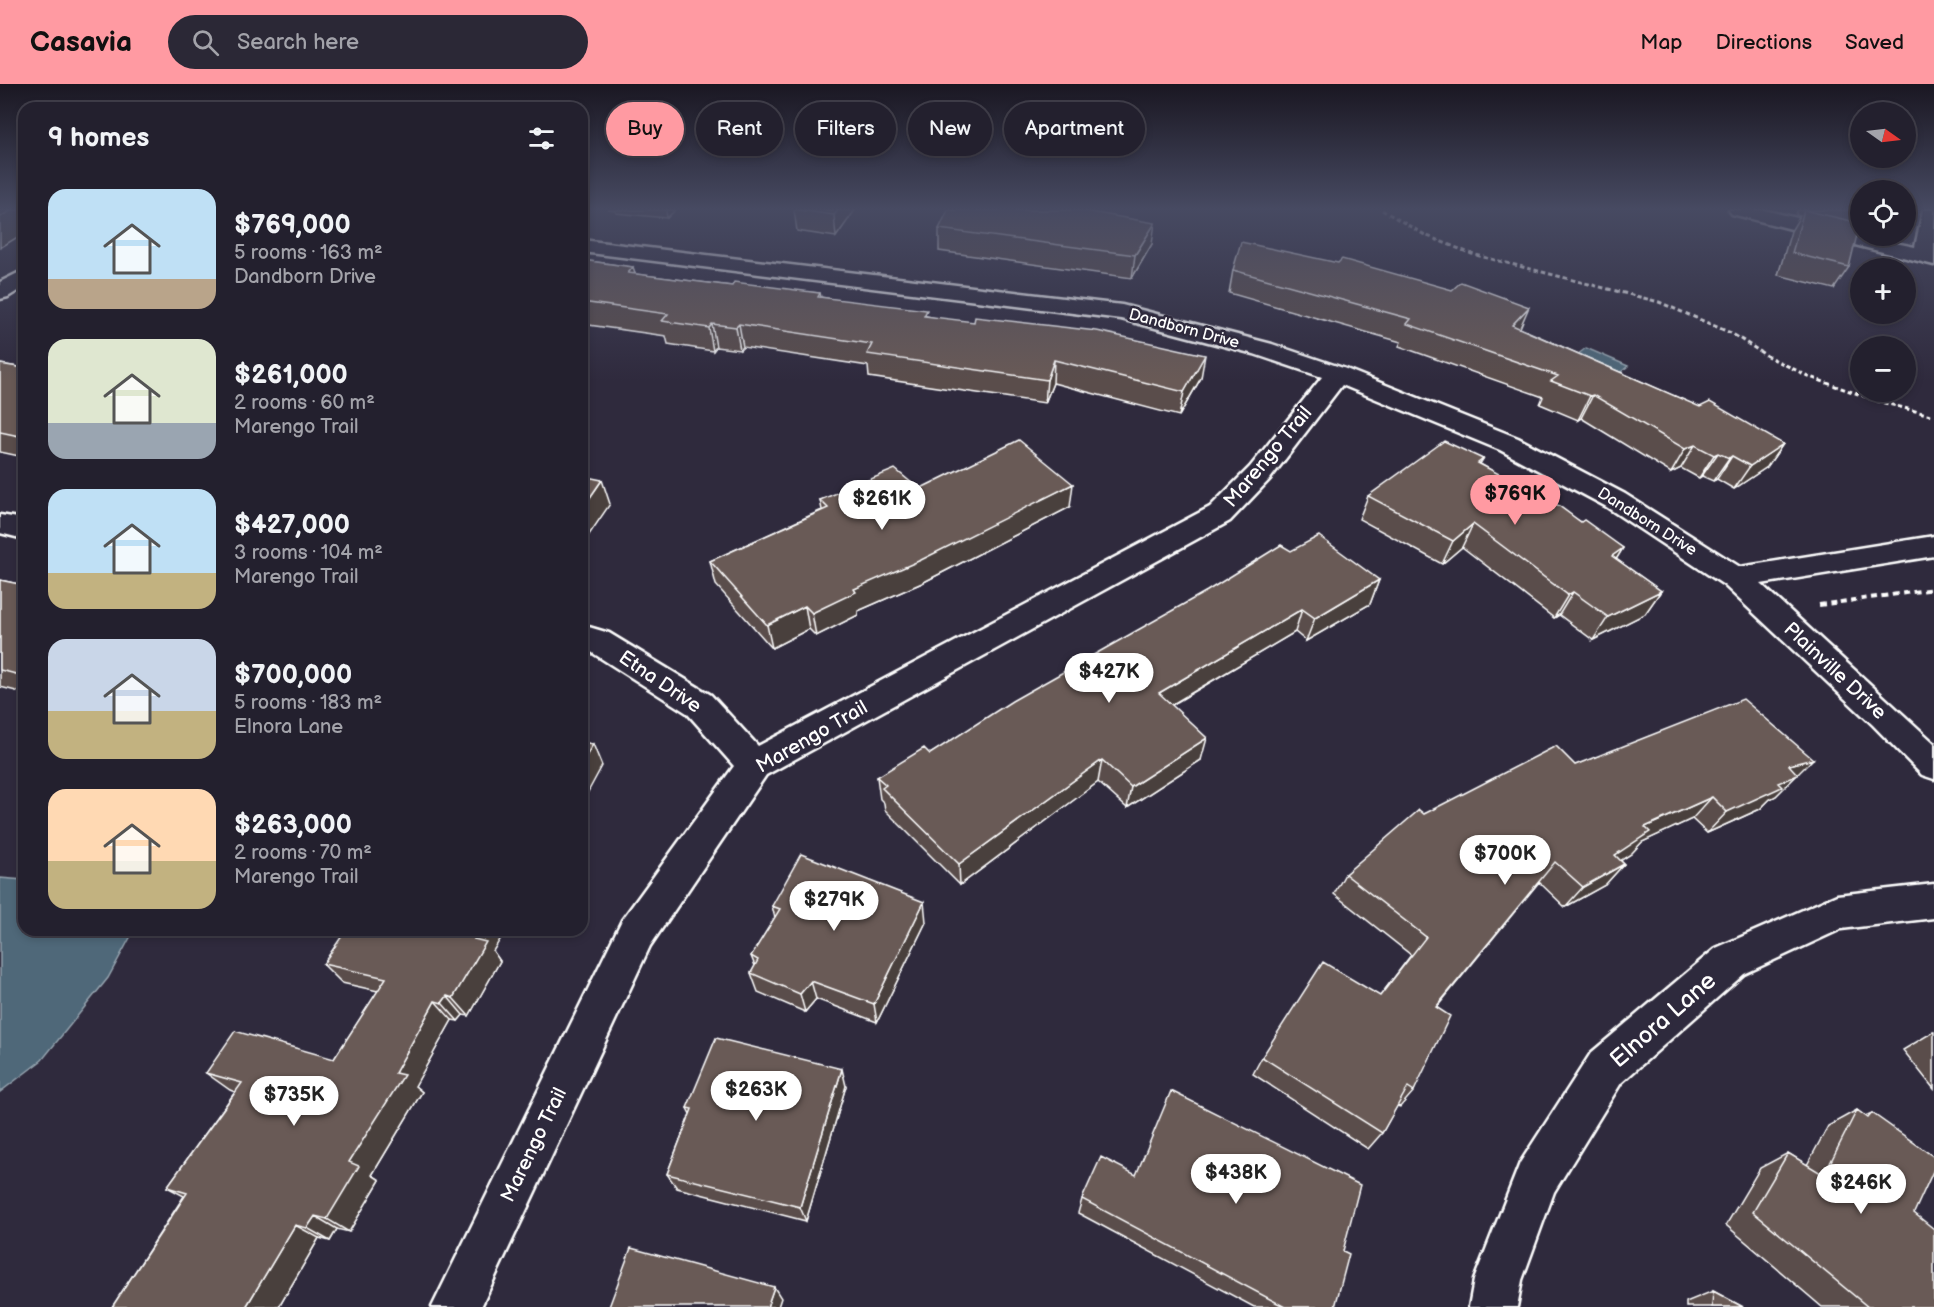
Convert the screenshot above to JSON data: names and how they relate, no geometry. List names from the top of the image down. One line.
{"streets":{"street":["Dandborn Drive","Marengo Trail","Plainville Drive","Etna Drive","Elnora Lane"]},"crossings":[["Dandborn Drive","Marengo Trail"],["Dandborn Drive","Plainville Drive"],["Marengo Trail","Etna Drive"]],"north":"right","page":{"header":"Casavia","search":"Search here","nav":["Map","Directions","Saved"],"map_buttons":["+","−"],"chip":["Buy","Rent","Filters","New","Apartment"],"heading":"9 homes","list":[{"name":"$769,000","note":"5 rooms · 163 m² · Dandborn Drive"},{"name":"$261,000","note":"2 rooms · 60 m² · Marengo Trail"},{"name":"$427,000","note":"3 rooms · 104 m² · Marengo Trail"},{"name":"$700,000","note":"5 rooms · 183 m² · Elnora Lane"},{"name":"$263,000","note":"2 rooms · 70 m² · Marengo Trail"}],"price":["$769K","$261K","$427K","$700K","$279K","$263K","$735K","$438K","$246K"]}}
